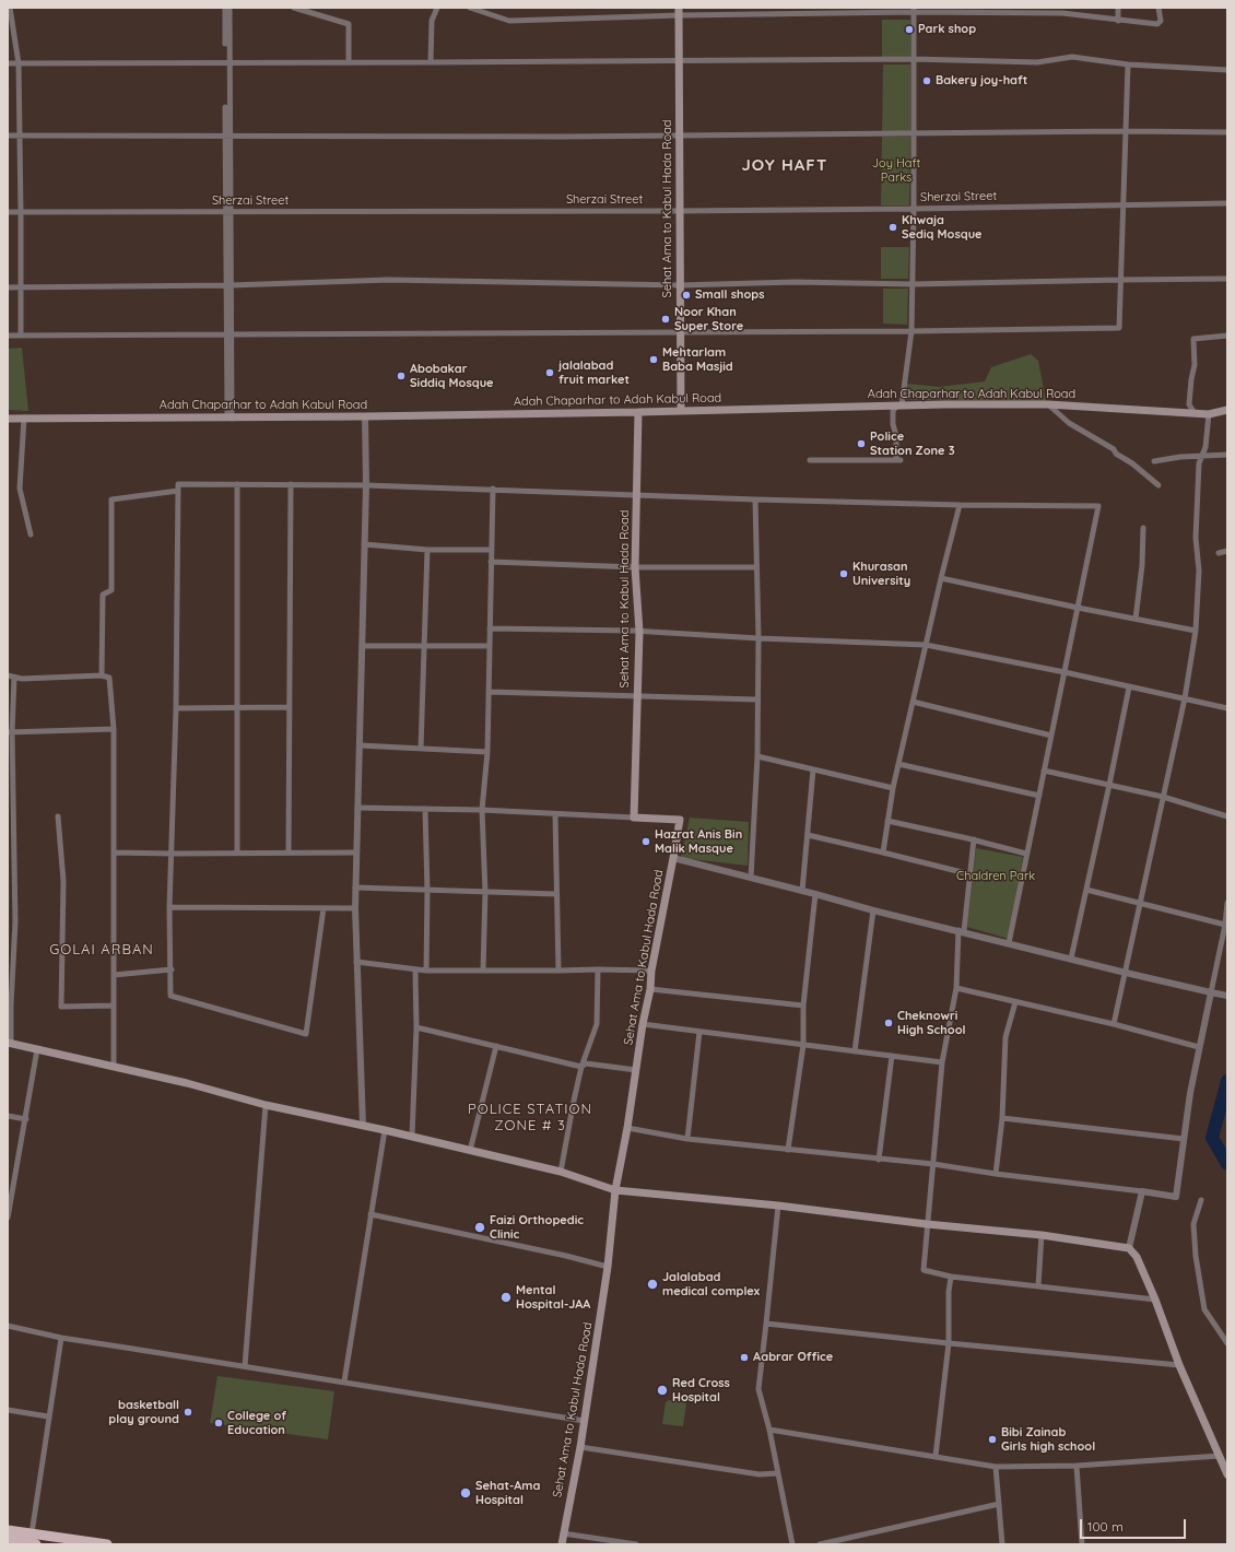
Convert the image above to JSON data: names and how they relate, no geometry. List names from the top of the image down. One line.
{"streets":{"main road":["Sehat Ama to Kabul Hada Road","Adah Chaparhar to Adah Kabul Road"],"street":["Sherzai Street"]},"crossings":[["Sherzai Street","Sehat Ama to Kabul Hada Road"],["Sehat Ama to Kabul Hada Road","Adah Chaparhar to Adah Kabul Road"]],"districts":["JOY HAFT","GOLAI ARBAN","POLICE STATION ZONE # 3"],"parks":["Joy Haft Parks","Chaldren Park"],"places":["Park shop","Bakery joy-haft","Khwaja Sediq Mosque","Small shops","Noor Khan Super Store","Mehtarlam Baba Masjid","jalalabad fruit market","Abobakar Siddiq Mosque","Police Station Zone 3","Khurasan University","Hazrat Anis Bin Malik Masque","Cheknowri High School","Faizi Orthopedic Clinic","Jalalabad medical complex","Mental Hospital-JAA","Aabrar Office","Red Cross Hospital","basketball play ground","College of Education","Bibi Zainab Girls high school","Sehat-Ama Hospital"],"scale_bar":"100 m"}
